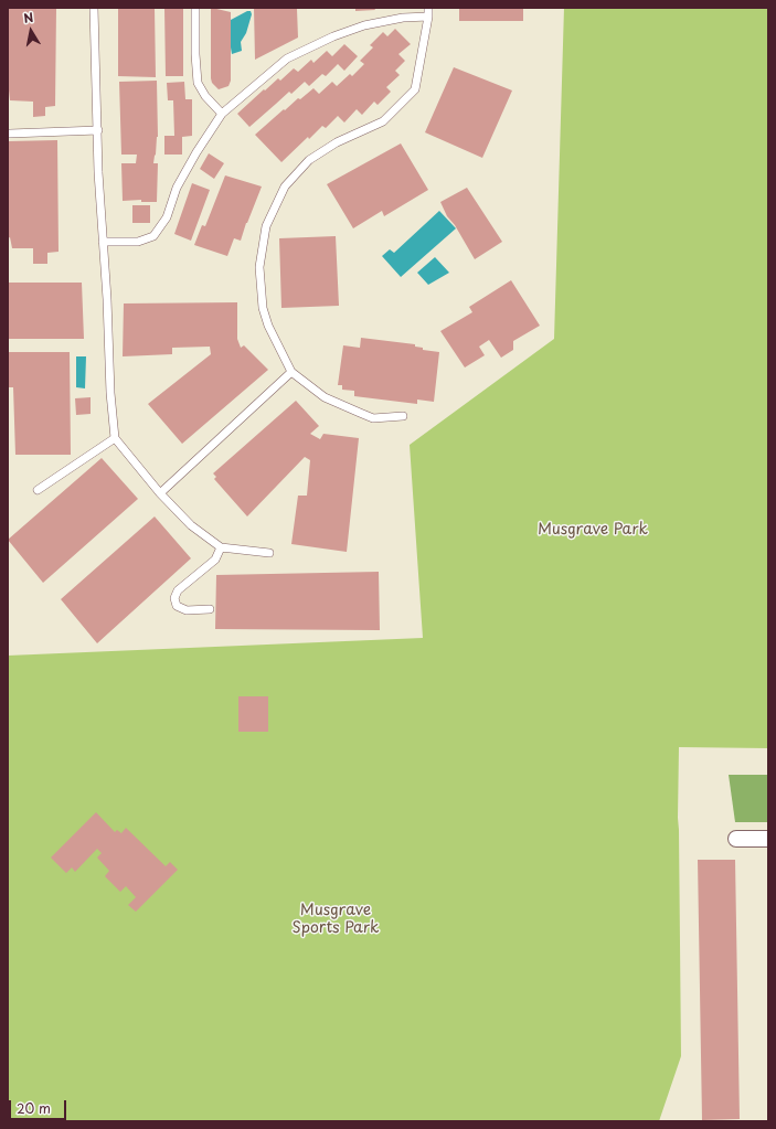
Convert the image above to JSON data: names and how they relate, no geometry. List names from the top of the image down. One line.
{"parks":["Musgrave Park","Musgrave Sports Park"],"scale_bar":"20 m","north":"top"}
